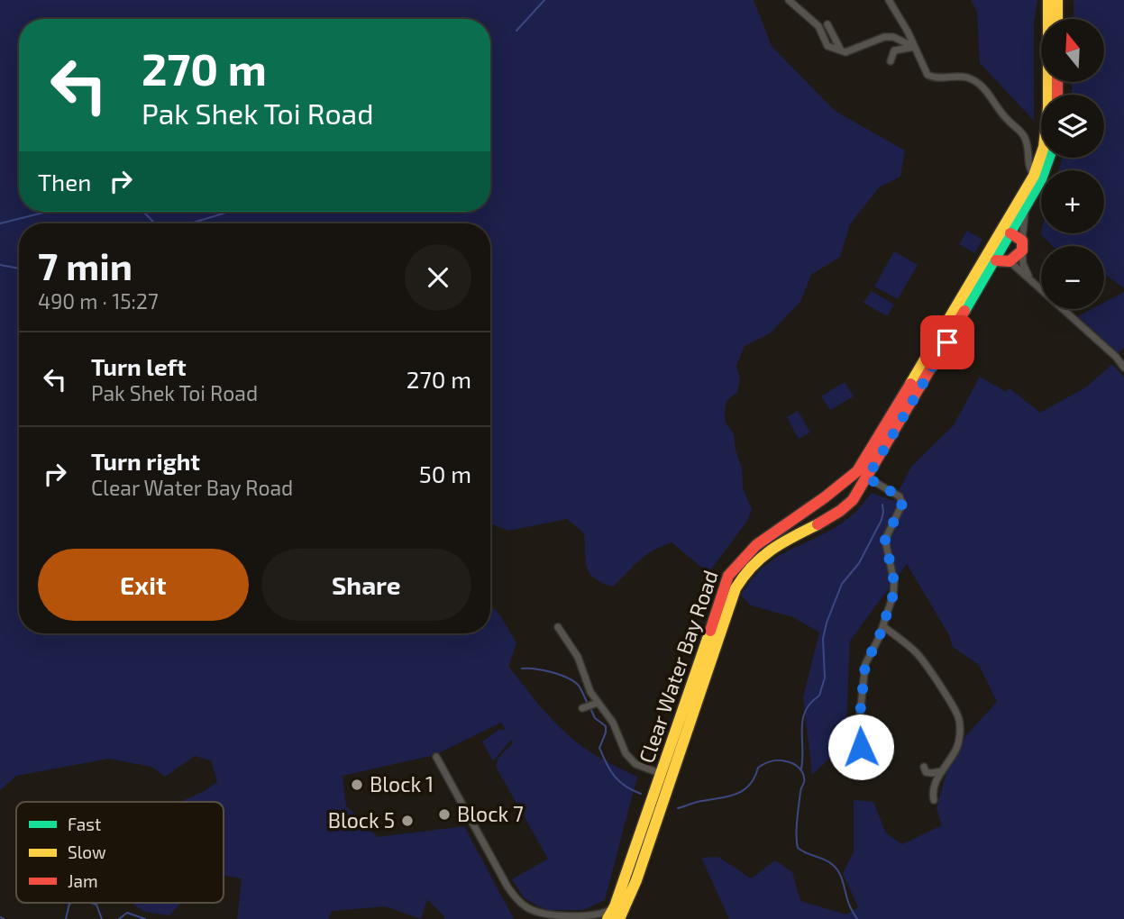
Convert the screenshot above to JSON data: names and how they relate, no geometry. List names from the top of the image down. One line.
{"streets":{"main road":["Clear Water Bay Road"]},"places":["Block 1","Block 7","Block 5"],"legend":["Fast","Slow","Jam"],"north":"top","page":{"map_buttons":["+","−"],"turn":["270 m","Pak Shek Toi Road"],"then":"Then","heading":["7 min","490 m · 15:27"],"list":[{"name":"Turn left","note":"Pak Shek Toi Road","value":"270 m"},{"name":"Turn right","note":"Clear Water Bay Road","value":"50 m"}],"buttons":["Exit","Share"]}}
